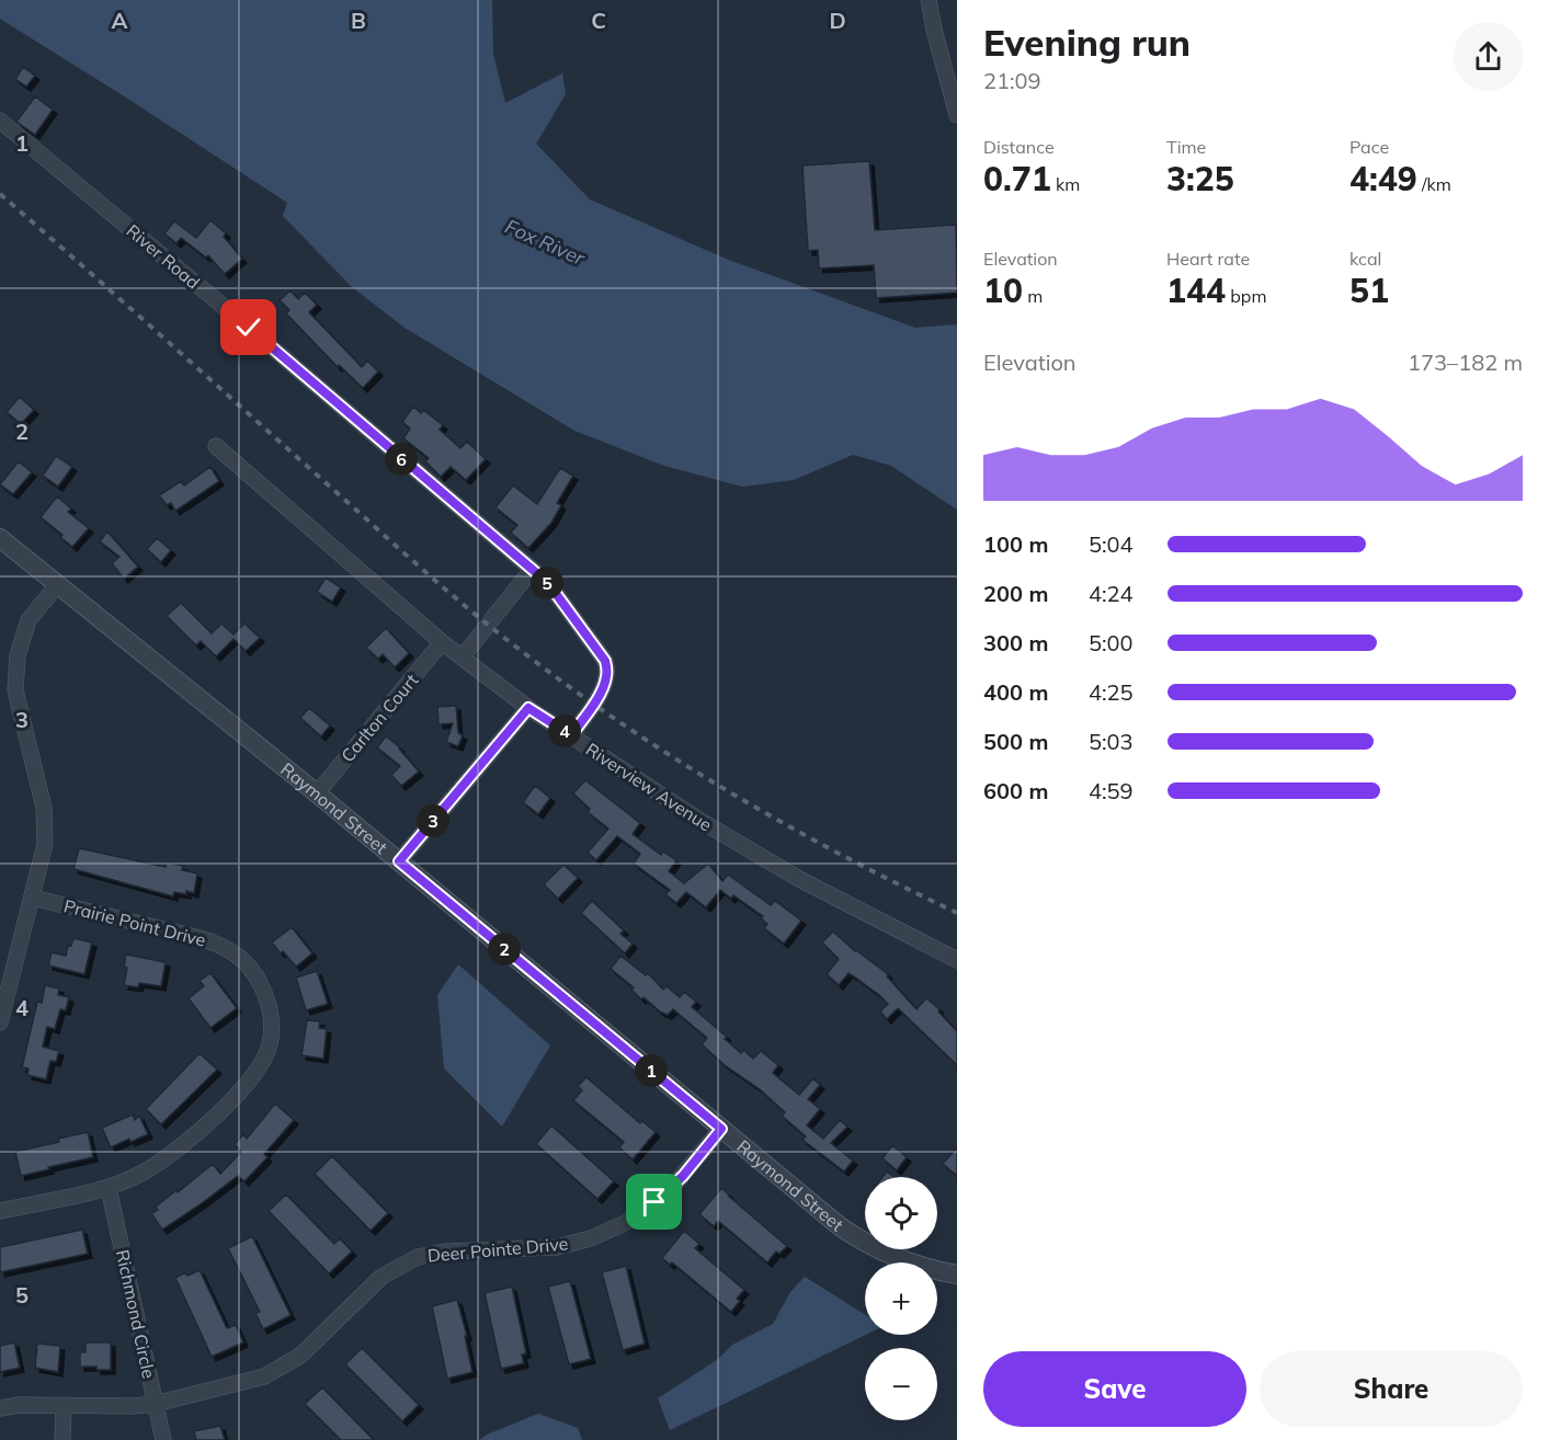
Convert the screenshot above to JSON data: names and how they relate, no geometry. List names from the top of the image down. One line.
{"streets":{"street":["River Road","Carlton Court","Riverview Avenue","Raymond Street","Prairie Point Drive","Deer Pointe Drive","Richmond Circle"]},"crossings":[["River Road","Riverview Avenue"],["Carlton Court","Riverview Avenue"],["Carlton Court","Raymond Street"],["Raymond Street","Deer Pointe Drive"],["Prairie Point Drive","Richmond Circle"],["Deer Pointe Drive","Richmond Circle"]],"water":["Fox River"],"page":{"heading":["Evening run","21:09"],"stats":[["Distance","0.71 km"],["Time","3:25"],["Pace","4:49 /km"],["Elevation","10 m"],["Heart rate","144 bpm"],["kcal","51"]],"chart":["Elevation","173–182 m"],"pins":["6","5","4","3","2","1"],"list":[{"name":"100 m","note":"5:04"},{"name":"200 m","note":"4:24"},{"name":"300 m","note":"5:00"},{"name":"400 m","note":"4:25"},{"name":"500 m","note":"5:03"},{"name":"600 m","note":"4:59"}],"map_buttons":["+","−"],"buttons":["Save","Share"]},"grid":{"columns":["A","B","C","D"],"rows":["1","2","3","4","5"]}}
